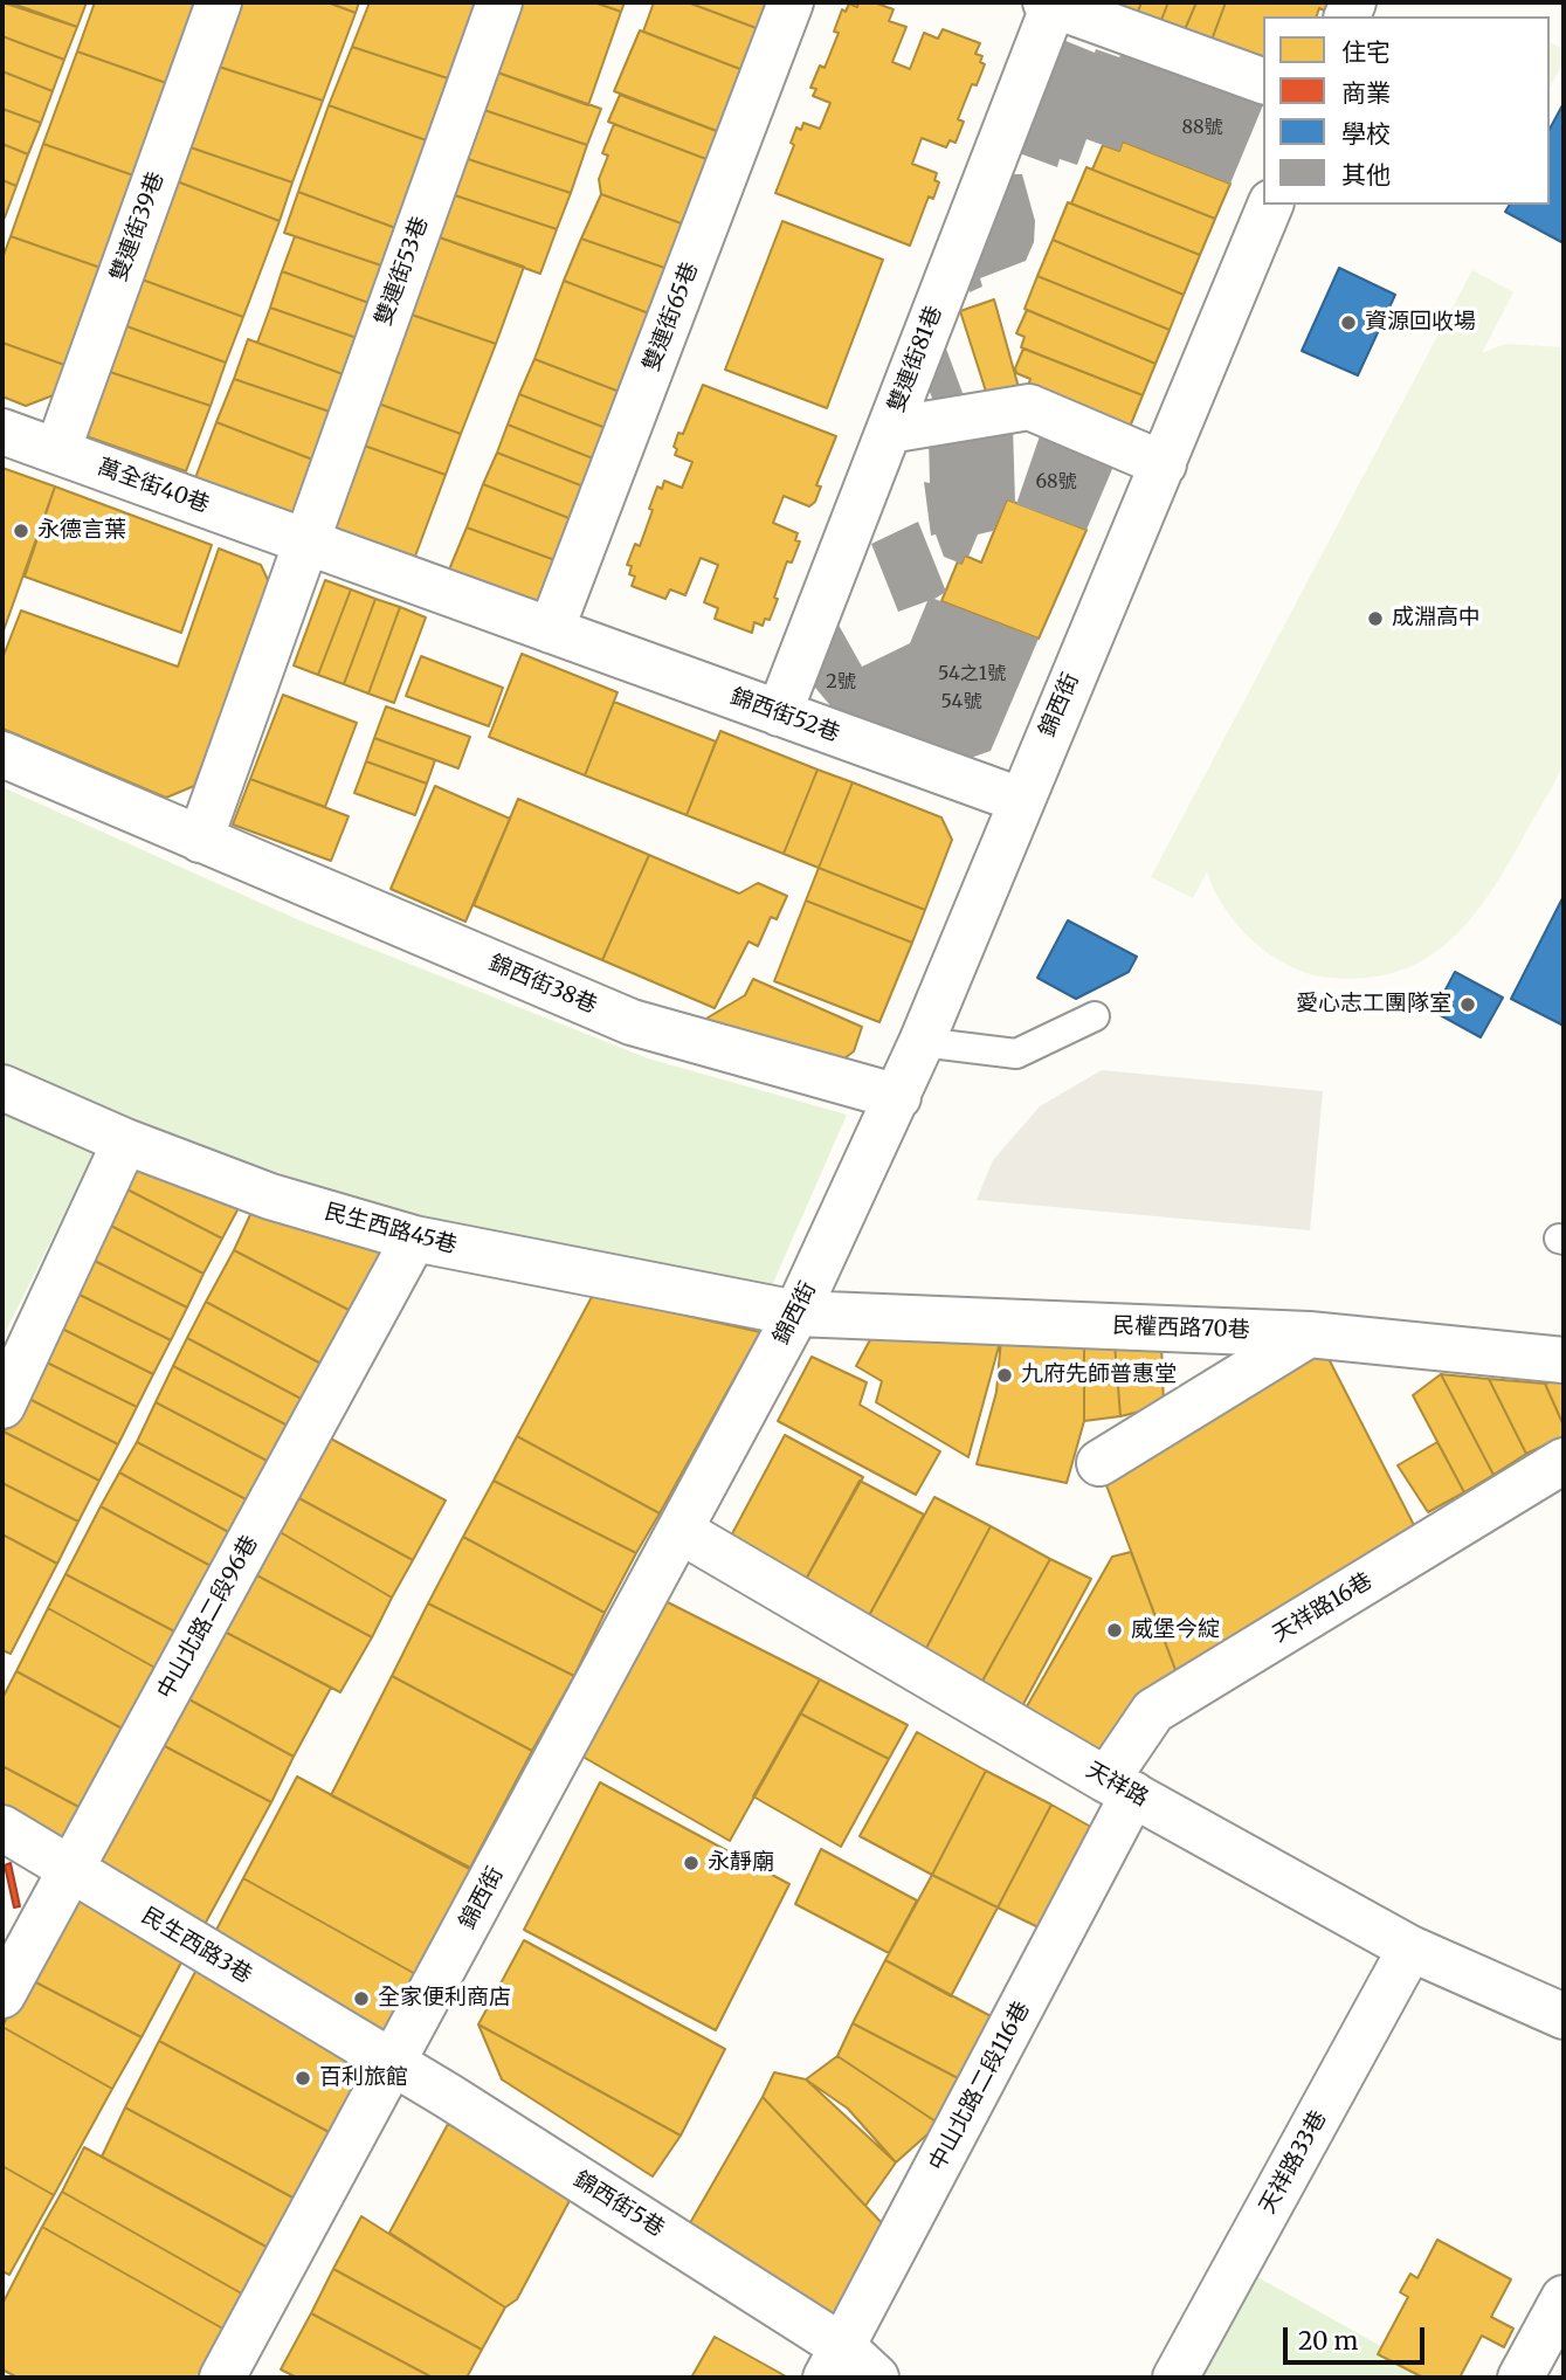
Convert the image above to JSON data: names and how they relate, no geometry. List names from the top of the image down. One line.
{"streets":{"street":["雙連街39巷","雙連街53巷","雙連街65巷","雙連街81巷","萬全街40巷","錦西街","錦西街52巷","錦西街38巷","民生西路45巷","民權西路70巷","天祥路16巷","中山北路二段96巷","天祥路","民生西路3巷","中山北路二段116巷","天祥路33巷","錦西街5巷"]},"crossings":[["雙連街39巷","萬全街40巷"],["雙連街53巷","萬全街40巷"],["雙連街65巷","萬全街40巷"],["雙連街65巷","錦西街52巷"],["雙連街81巷","錦西街52巷"],["萬全街40巷","錦西街52巷"],["錦西街","錦西街52巷"],["錦西街","錦西街38巷"],["錦西街","民生西路45巷"],["錦西街","民權西路70巷"],["錦西街","天祥路"],["錦西街","民生西路3巷"],["錦西街","錦西街5巷"],["民生西路45巷","民權西路70巷"],["民生西路45巷","中山北路二段96巷"],["天祥路16巷","天祥路"],["天祥路16巷","中山北路二段116巷"],["中山北路二段96巷","民生西路3巷"],["天祥路","中山北路二段116巷"],["天祥路","天祥路33巷"],["民生西路3巷","錦西街5巷"],["中山北路二段116巷","錦西街5巷"]],"places":["資源回收場","永德言葉","成淵高中","愛心志工團隊室","九府先師普惠堂","威堡今綻","永靜廟","全家便利商店","百利旅館"],"house_numbers":["88號","68號","54之1號","2號","54號"],"legend":["住宅","商業","學校","其他"],"scale_bar":"20 m"}
